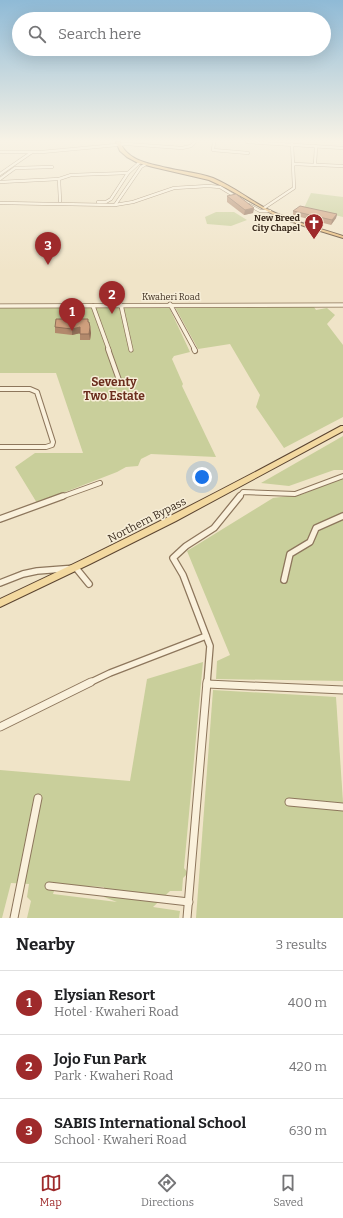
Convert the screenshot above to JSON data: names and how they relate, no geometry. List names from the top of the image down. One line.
{"streets":{"main road":["Northern Bypass"],"street":["Kwaheri Road"]},"districts":["Seventy Two Estate"],"places":{"church":["New Breed City Chapel"]},"page":{"search":"Search here","pins":["3","2","1"],"heading":["Nearby","3 results"],"list":[{"mark":"1","name":"Elysian Resort","note":"Hotel · Kwaheri Road","value":"400 m"},{"mark":"2","name":"Jojo Fun Park","note":"Park · Kwaheri Road","value":"420 m"},{"mark":"3","name":"SABIS International School","note":"School · Kwaheri Road","value":"630 m"}],"nav":["Map","Directions","Saved"]}}
